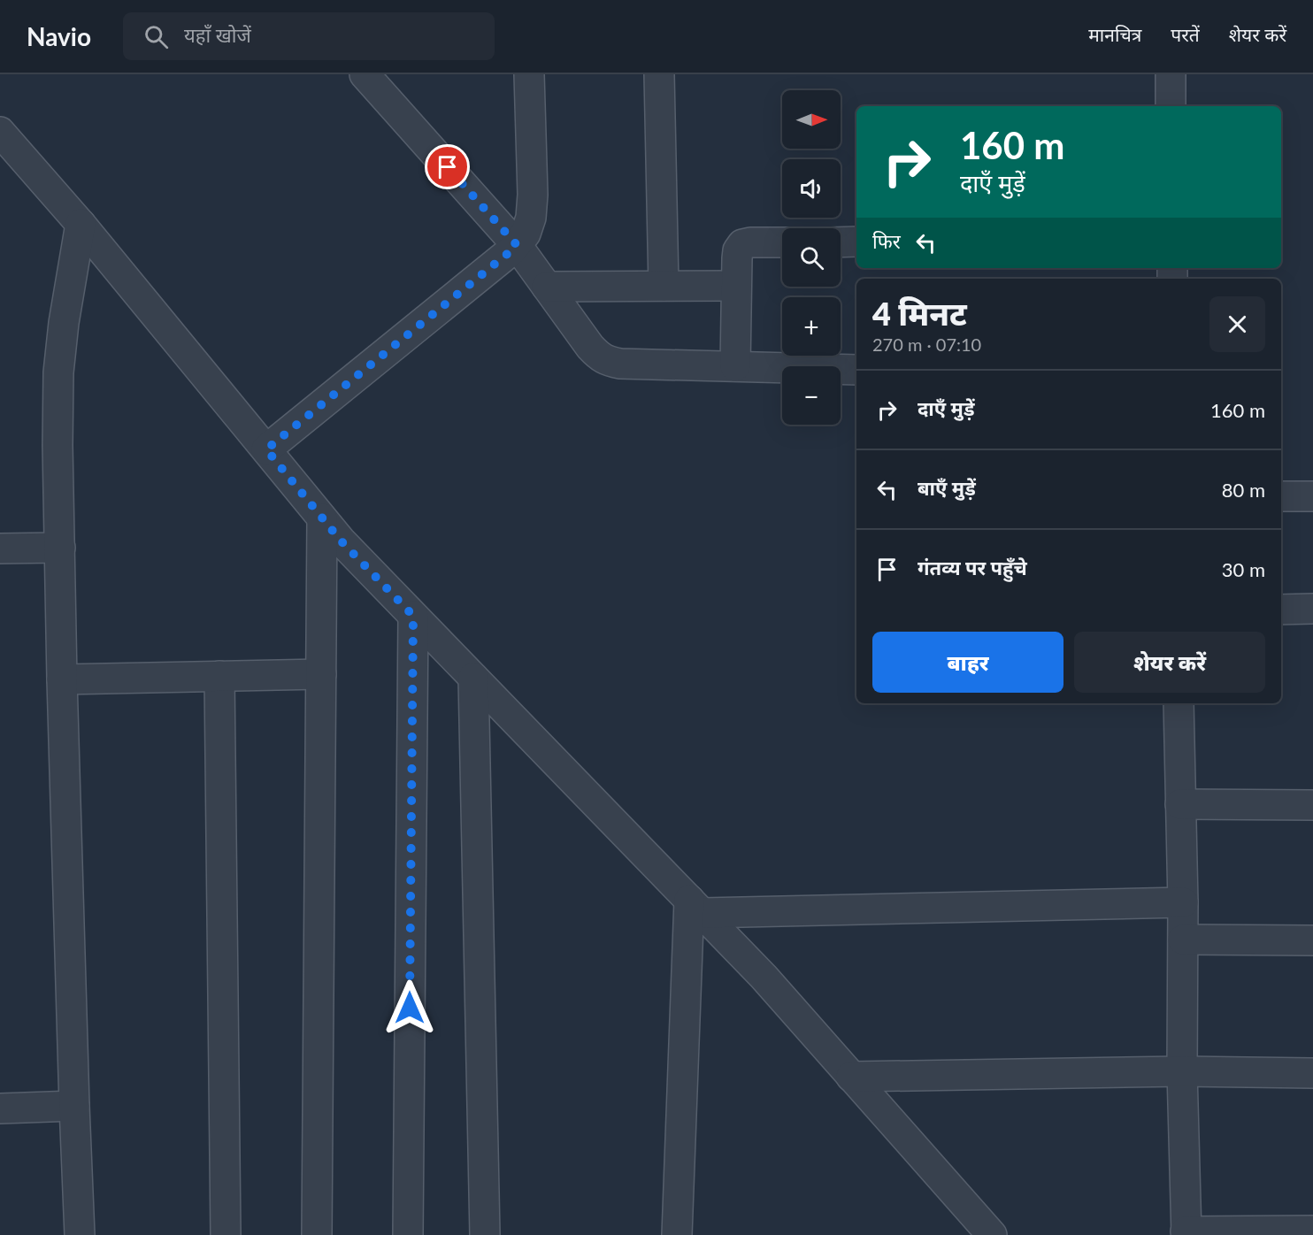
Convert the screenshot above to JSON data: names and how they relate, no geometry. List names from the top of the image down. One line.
{"north":"right","page":{"header":"Navio","search":"यहाँ खोजें","nav":["मानचित्र","परतें","शेयर करें"],"map_buttons":["+","−"],"turn":["160 m","दाएँ मुड़ें"],"then":"फिर","heading":["4 मिनट","270 m · 07:10"],"list":[{"name":"दाएँ मुड़ें","value":"160 m"},{"name":"बाएँ मुड़ें","value":"80 m"},{"name":"गंतव्य पर पहुँचे","value":"30 m"}],"buttons":["बाहर","शेयर करें"]}}
